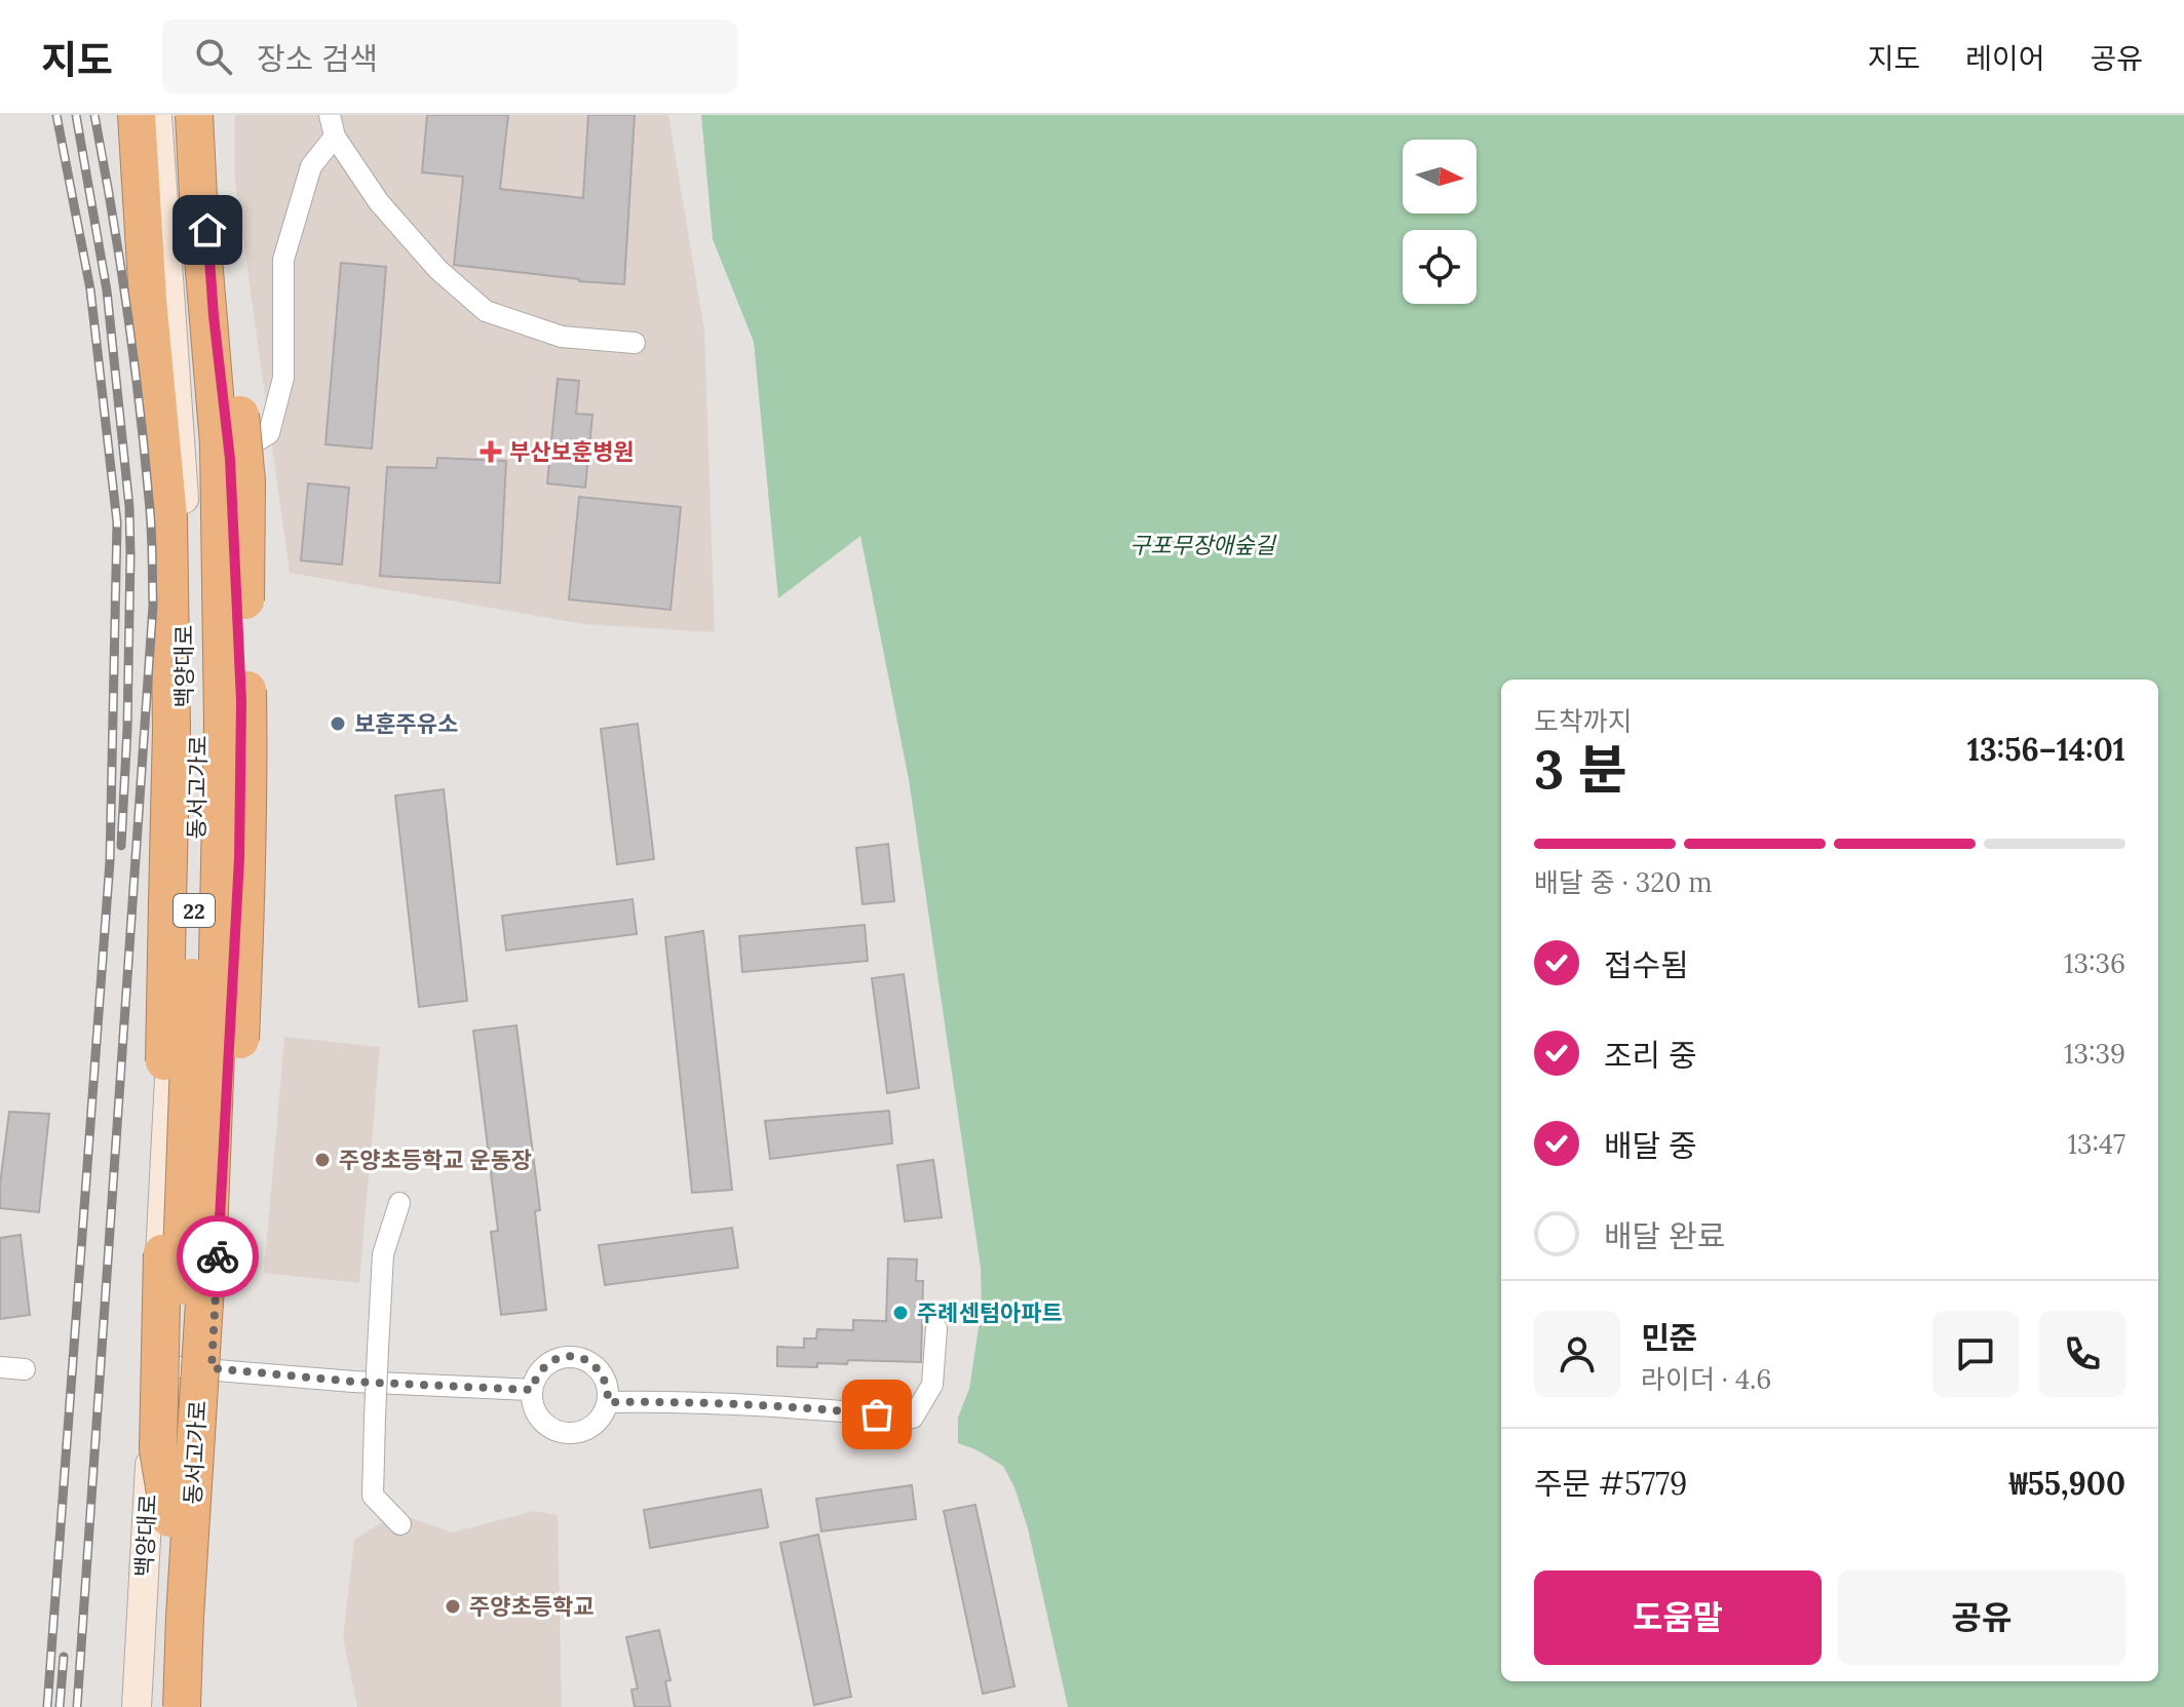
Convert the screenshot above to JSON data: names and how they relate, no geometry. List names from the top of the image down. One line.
{"streets":{"highway":["동서고가로","22"],"main road":["백양대로"]},"parks":["구포무장애숲길"],"places":{"health":["부산보훈병원"],"other":["보훈주유소","주양초등학교 운동장","주례센텀아파트","주양초등학교"]},"north":"right","page":{"header":"지도","search":"장소 검색","nav":["지도","레이어","공유"],"heading":["3 분","도착까지","13:56–14:01"],"panel":["민준","라이더 · 4.6","주문 #5779","₩55,900"],"bar":"배달 중 · 320 m","list":[["접수됨","13:36"],["조리 중","13:39"],["배달 중","13:47"],"배달 완료"],"buttons":["도움말","공유"]}}
